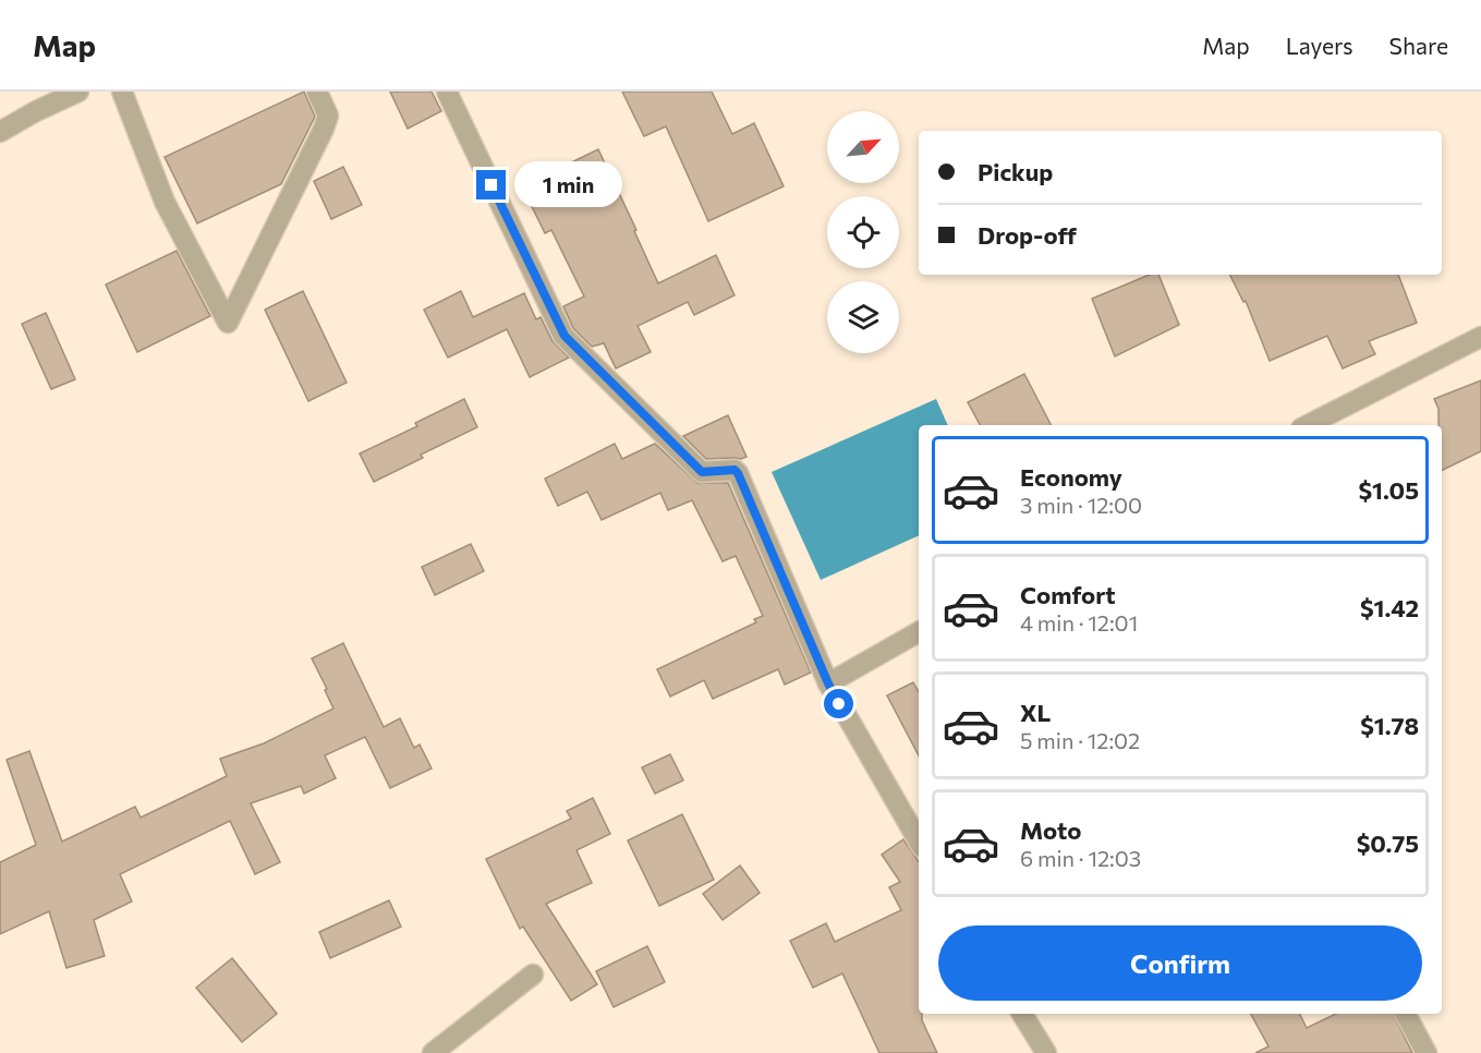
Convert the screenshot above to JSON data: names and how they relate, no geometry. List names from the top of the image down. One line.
{"north":"top right","page":{"header":"Map","nav":["Map","Layers","Share"],"banner":["Pickup","Drop-off"],"bubble":"1 min","list":[{"name":"Economy","note":"3 min · 12:00","value":"$1.05"},{"name":"Comfort","note":"4 min · 12:01","value":"$1.42"},{"name":"XL","note":"5 min · 12:02","value":"$1.78"},{"name":"Moto","note":"6 min · 12:03","value":"$0.75"}],"buttons":"Confirm"}}
